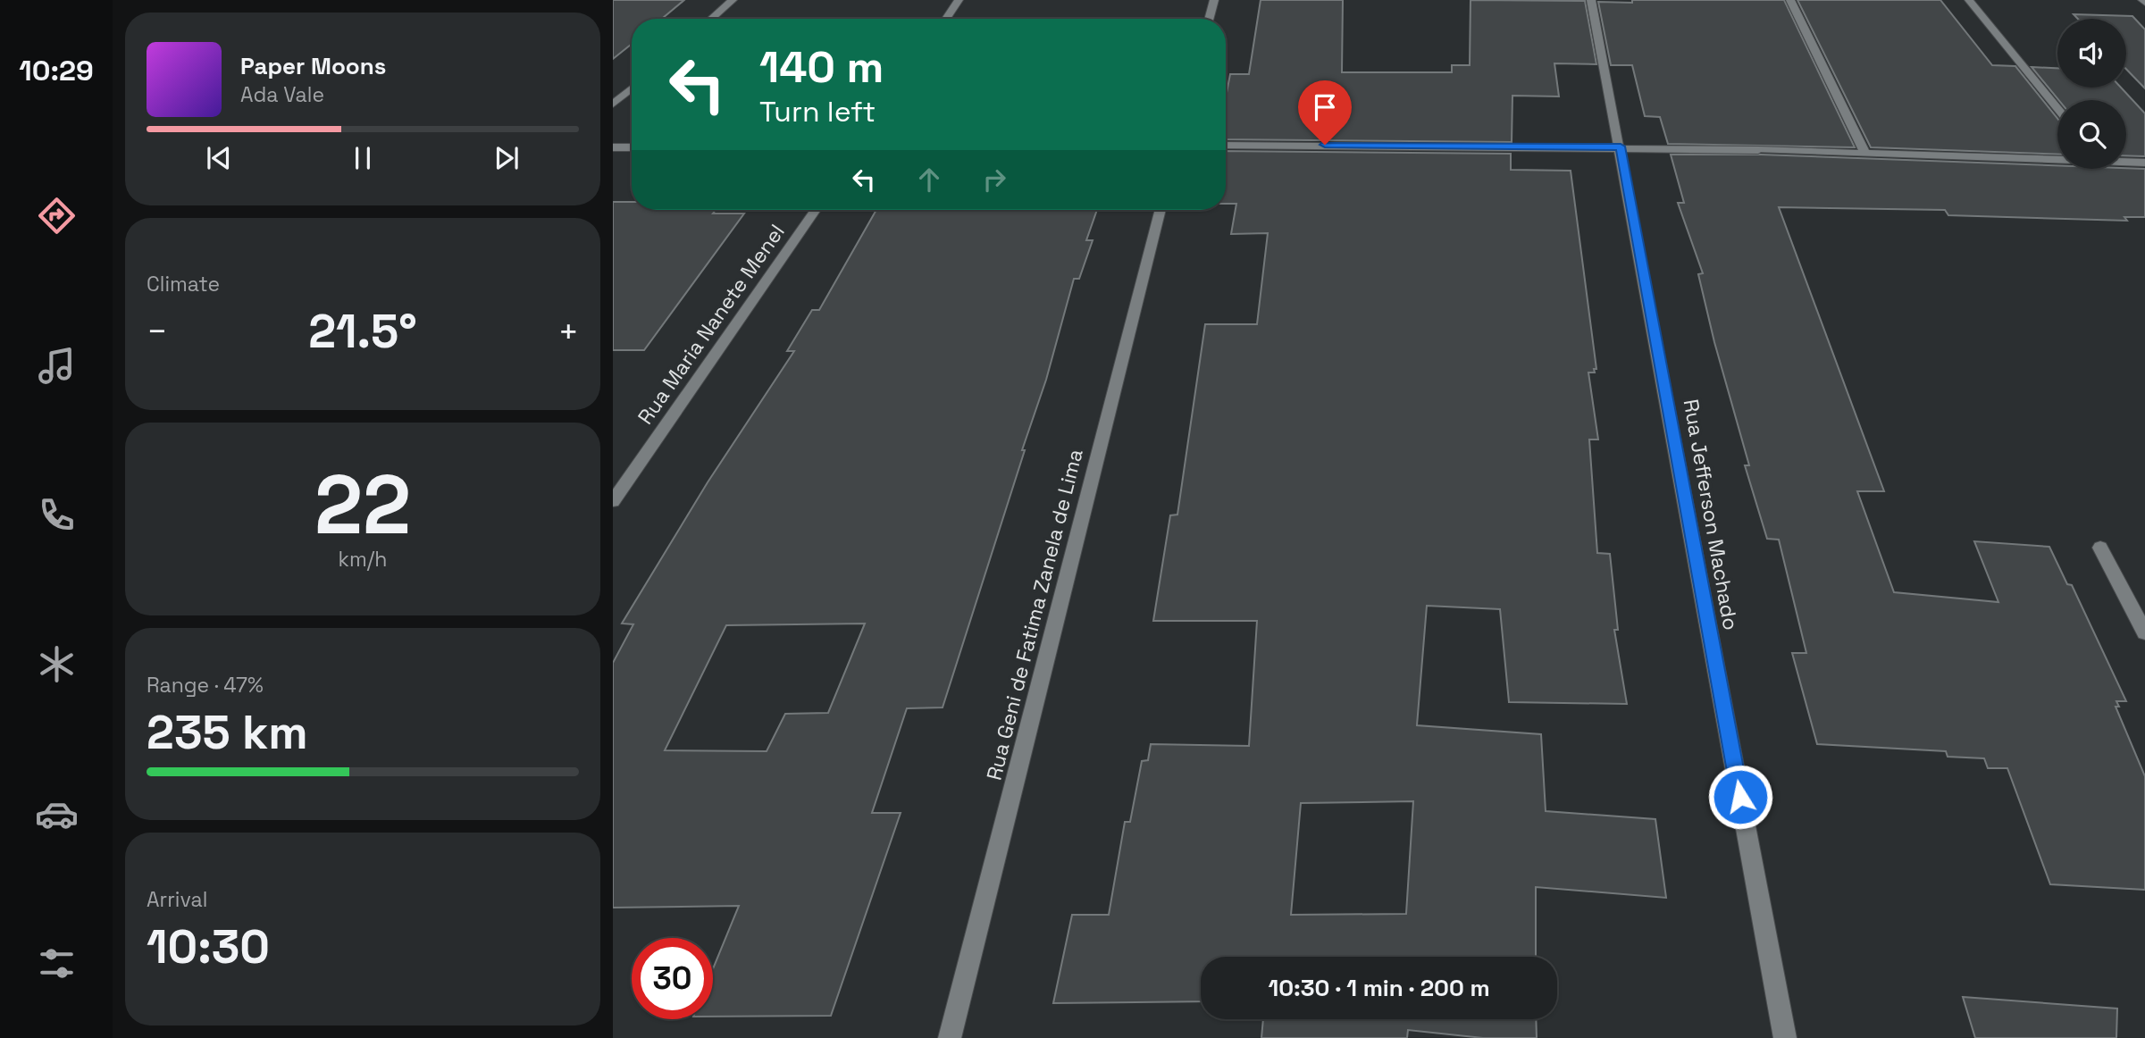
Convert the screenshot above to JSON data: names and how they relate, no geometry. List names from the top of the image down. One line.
{"streets":{"street":["Rua Maria Nanete Menel","Rua Jefferson Machado","Rua Geni de Fatima Zanela de Lima"]},"page":{"tabs":"10:29","turn":["140 m","Turn left"],"song":["Paper Moons","Ada Vale"],"tile":["Climate",["22","km/h"],["Range · 47%","235 km"],["Arrival","10:30"]],"heat":["−","21.5°","+"],"limit":"30","trip":"10:30 · 1 min · 200 m"}}
